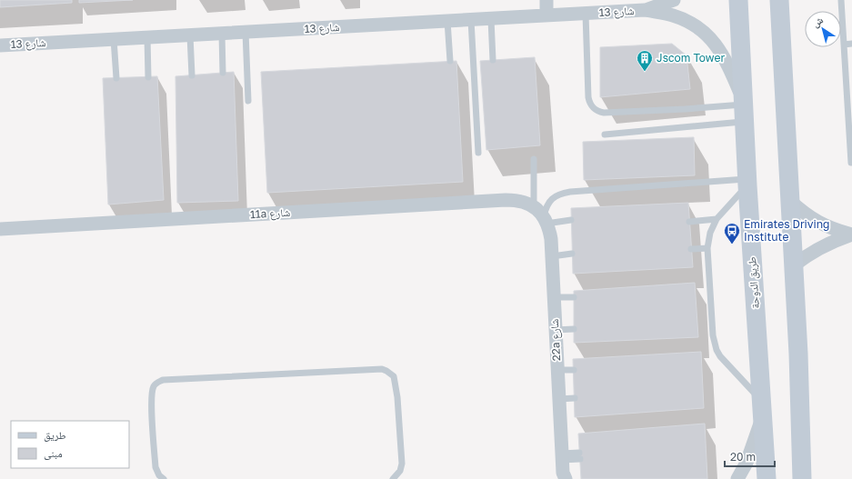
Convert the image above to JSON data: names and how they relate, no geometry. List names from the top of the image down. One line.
{"streets":{"main road":["طريق الدوحة"],"street":["شارع 13","11a شارع","22a شارع"]},"crossings":[["شارع 13","طريق الدوحة"],["11a شارع","22a شارع"]],"places":{"building":["Jscom Tower"],"bus stop":["Emirates Driving Institute"]},"legend":["طريق","مبنى"],"scale_bar":"20 m","north":"top left"}
